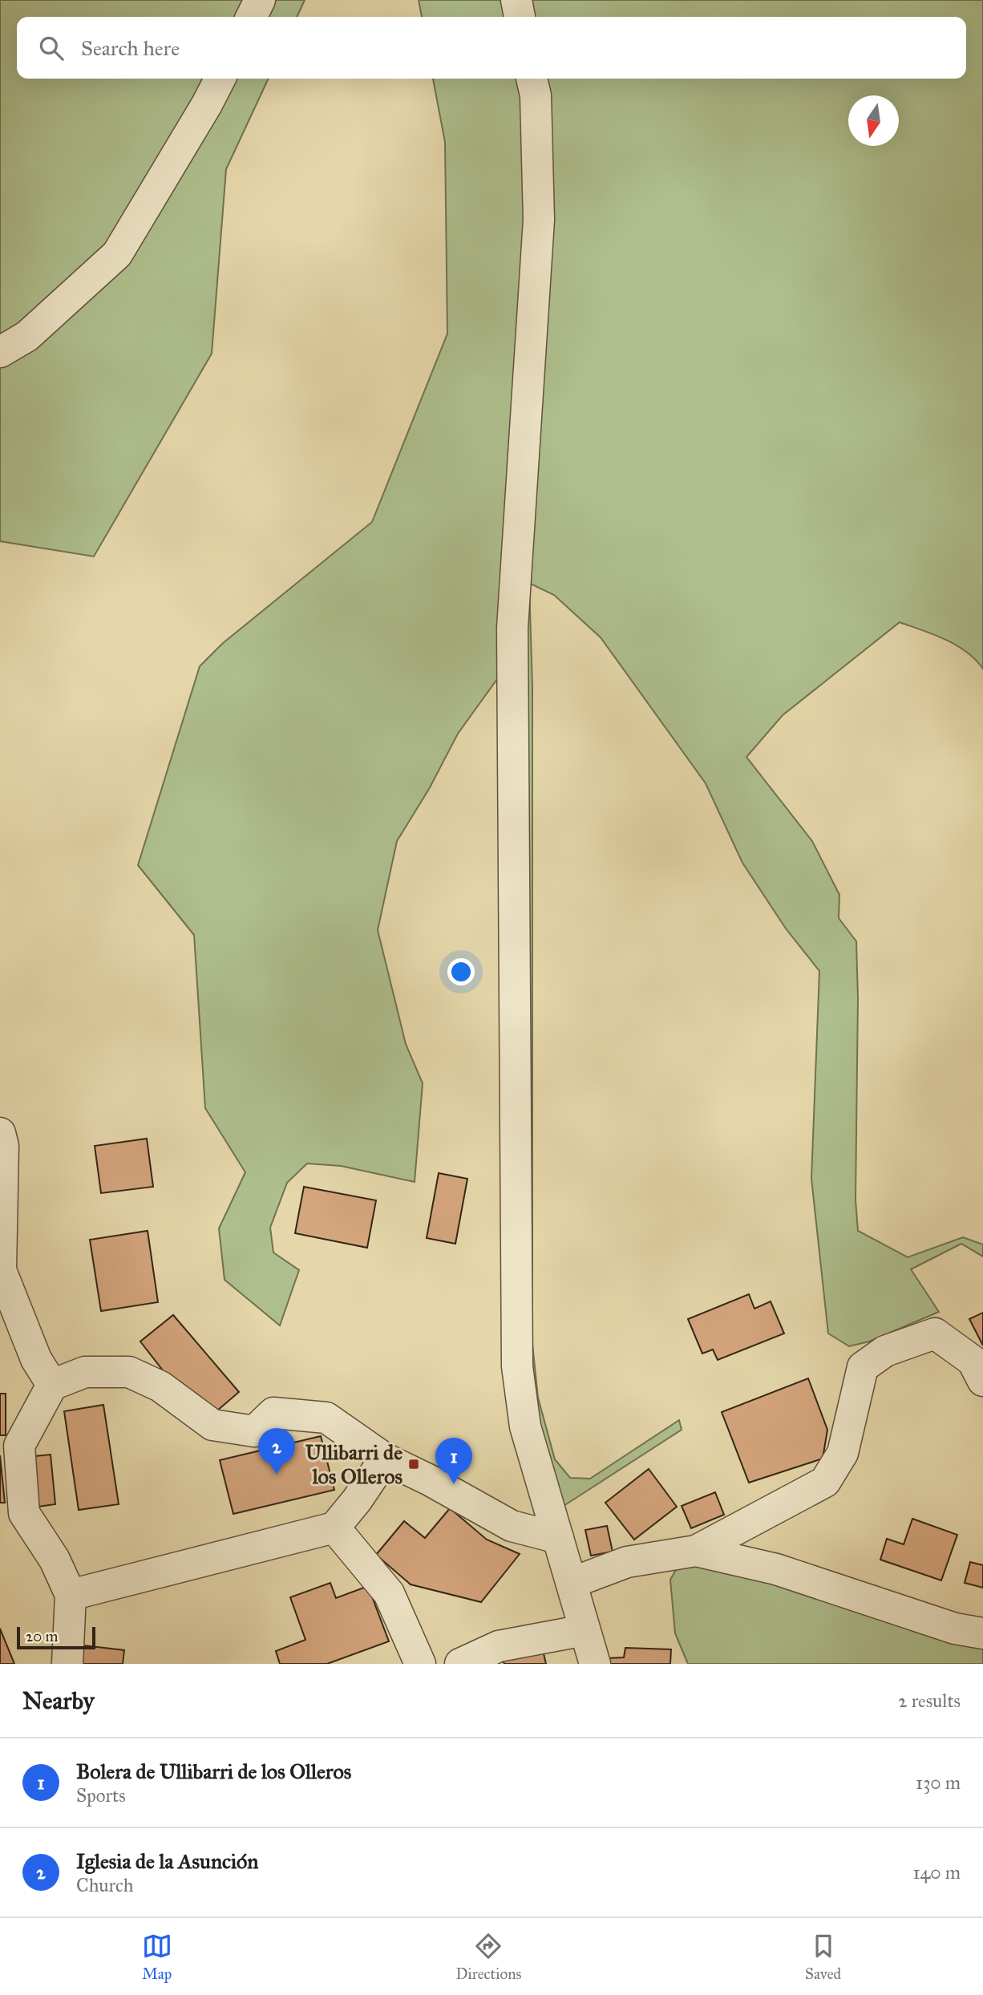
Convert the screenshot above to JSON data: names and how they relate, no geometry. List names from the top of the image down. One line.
{"places":{"transit":["Ullibarri de los Olleros"]},"scale_bar":"20 m","north":"bottom","page":{"search":"Search here","pins":["2","1"],"scale":"20 m","heading":["Nearby","2 results"],"list":[{"mark":"1","name":"Bolera de Ullibarri de los Olleros","note":"Sports","value":"130 m"},{"mark":"2","name":"Iglesia de la Asunción","note":"Church","value":"140 m"}],"nav":["Map","Directions","Saved"]}}
